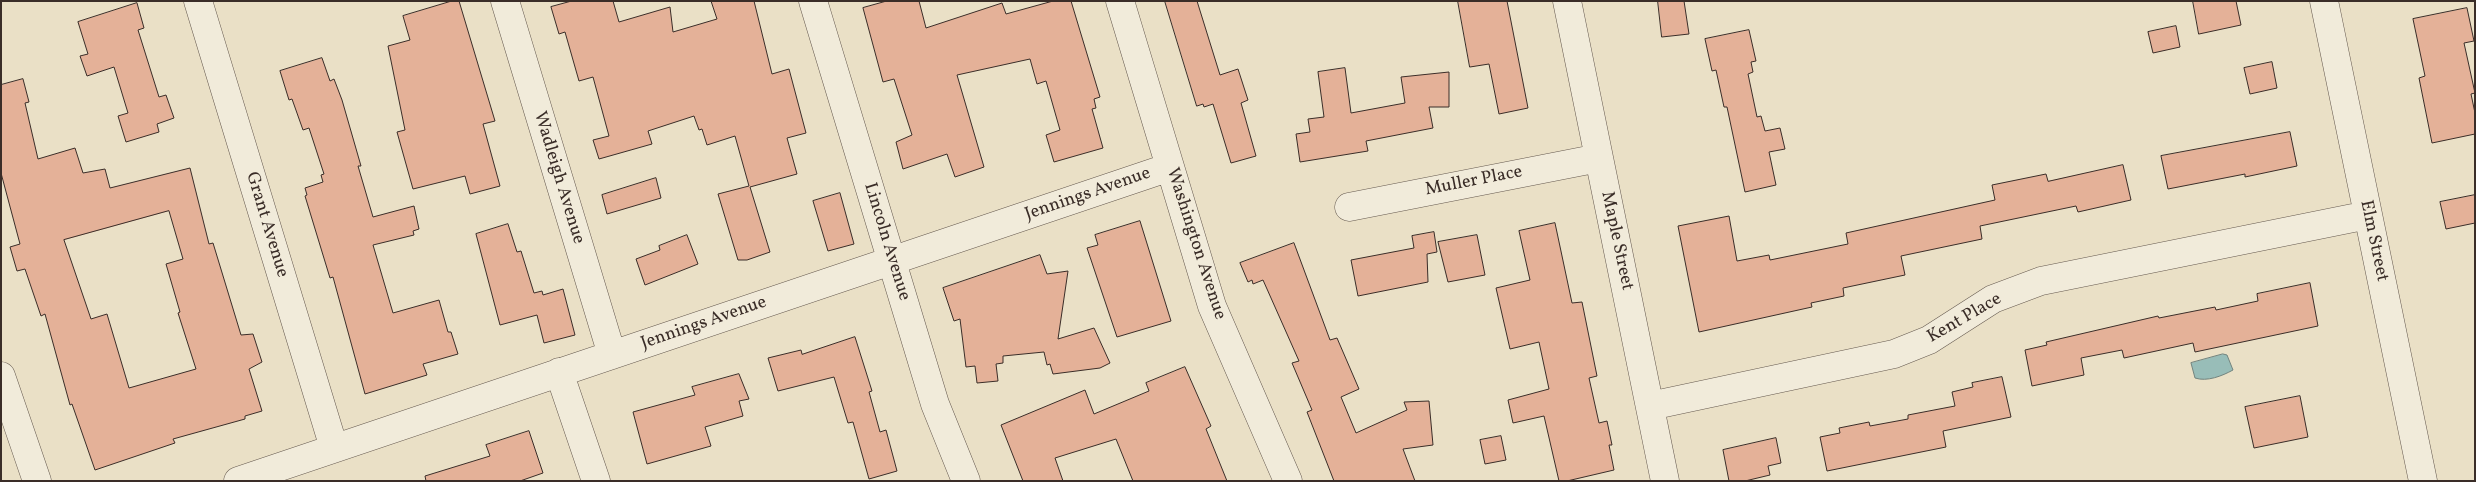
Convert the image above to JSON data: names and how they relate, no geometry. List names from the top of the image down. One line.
{"streets":{"street":["Wadleigh Avenue","Muller Place","Jennings Avenue","Grant Avenue","Maple Street","Elm Street","Lincoln Avenue","Washington Avenue","Kent Place"]},"crossings":[["Wadleigh Avenue","Jennings Avenue"],["Muller Place","Maple Street"],["Jennings Avenue","Grant Avenue"],["Jennings Avenue","Lincoln Avenue"],["Jennings Avenue","Washington Avenue"],["Maple Street","Kent Place"],["Elm Street","Kent Place"]]}
